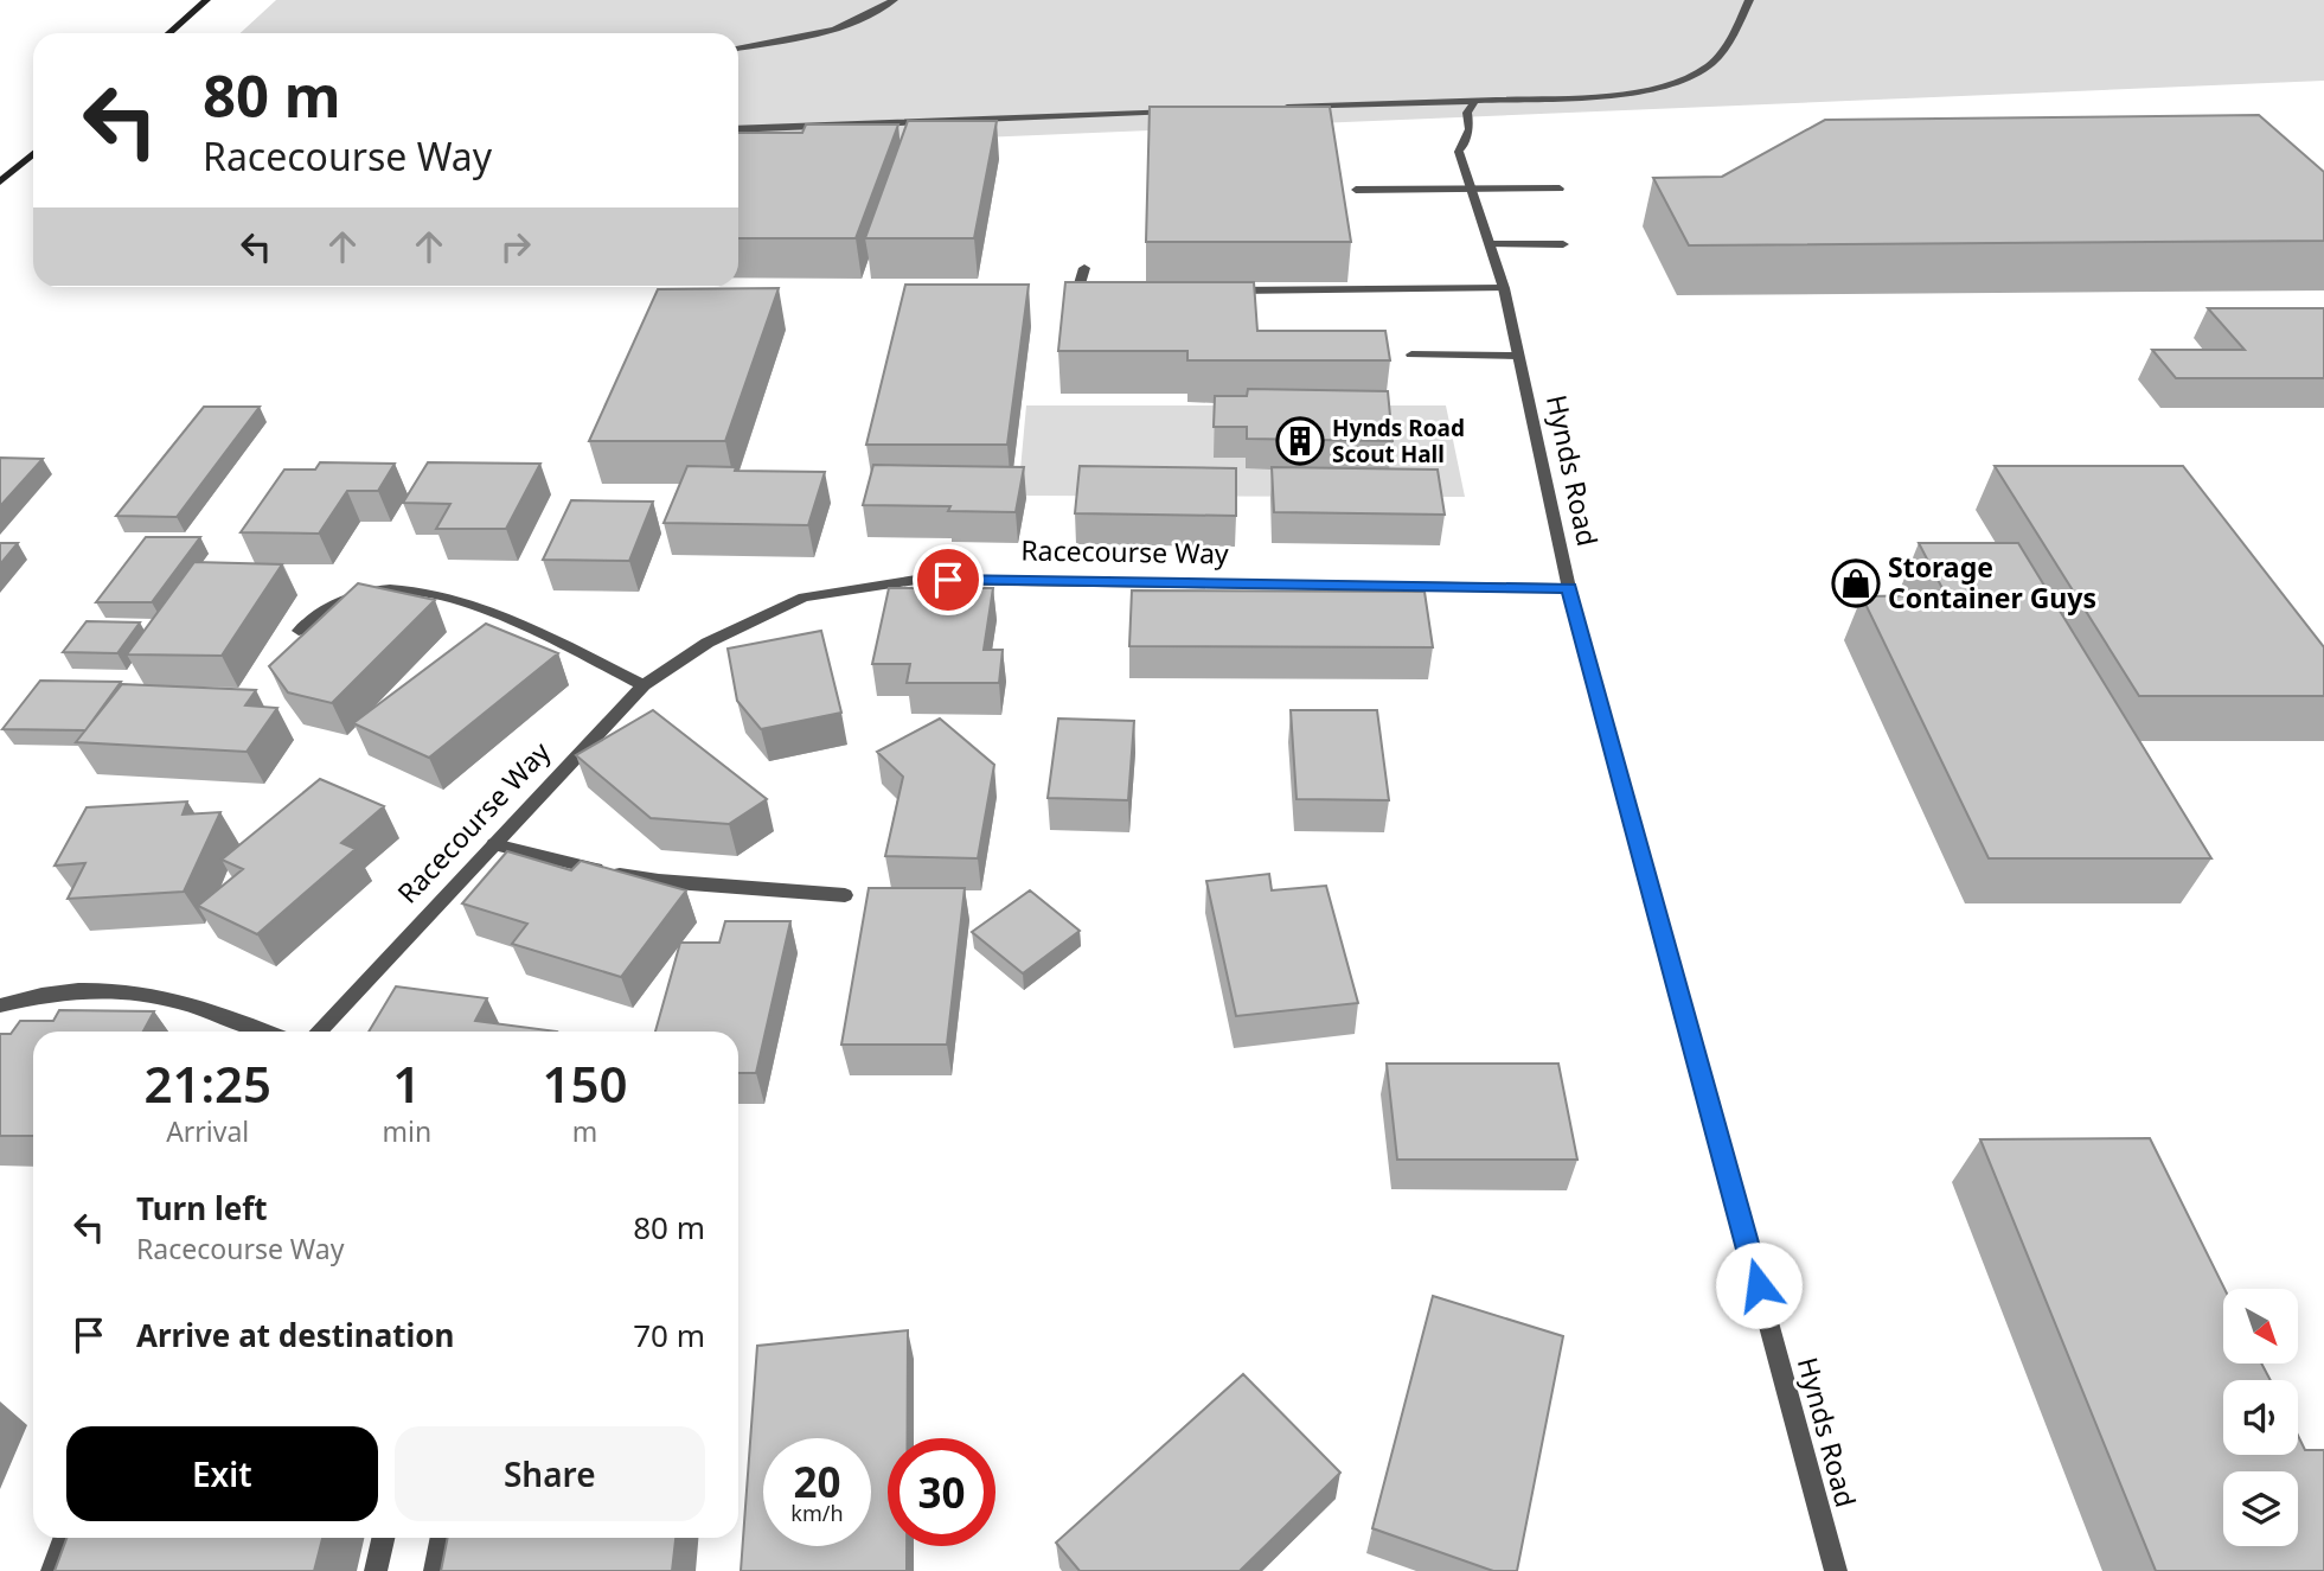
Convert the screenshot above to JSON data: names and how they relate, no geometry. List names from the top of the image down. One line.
{"streets":{"street":["Hynds Road","Racecourse Way"]},"crossings":[["Hynds Road","Racecourse Way"]],"places":{"building":["Hynds Road Scout Hall"],"shop":["Storage Container Guys"]},"north":"bottom right","page":{"turn":["80 m","Racecourse Way"],"eta":["21:25","Arrival","1","min","150","m"],"list":[{"name":"Turn left","note":"Racecourse Way","value":"80 m"},{"name":"Arrive at destination","value":"70 m"}],"buttons":["Exit","Share"],"speed":"20 km/h","limit":"30"}}
